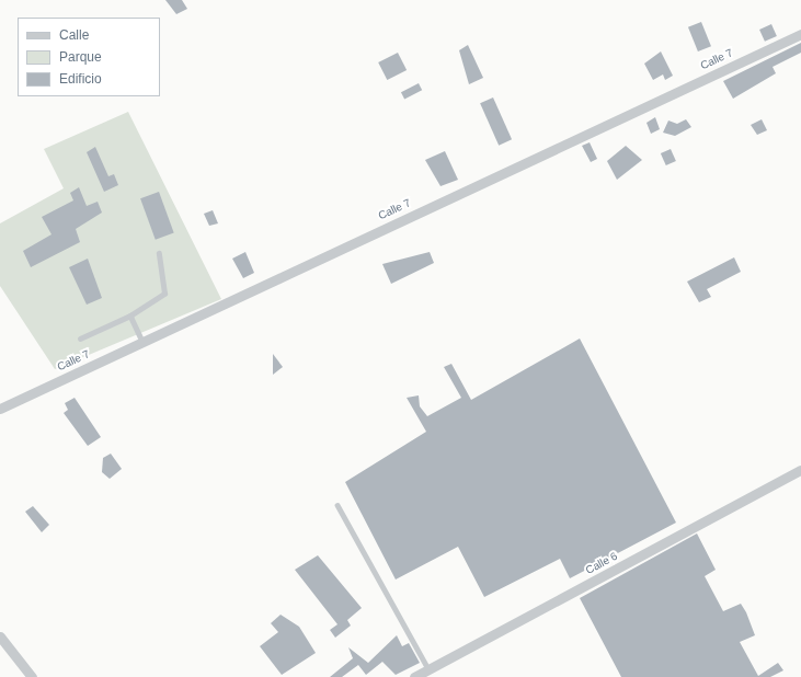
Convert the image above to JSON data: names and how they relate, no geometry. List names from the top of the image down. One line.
{"streets":{"street":["Calle 7","Calle 6"]},"legend":["Calle","Parque","Edificio"]}
